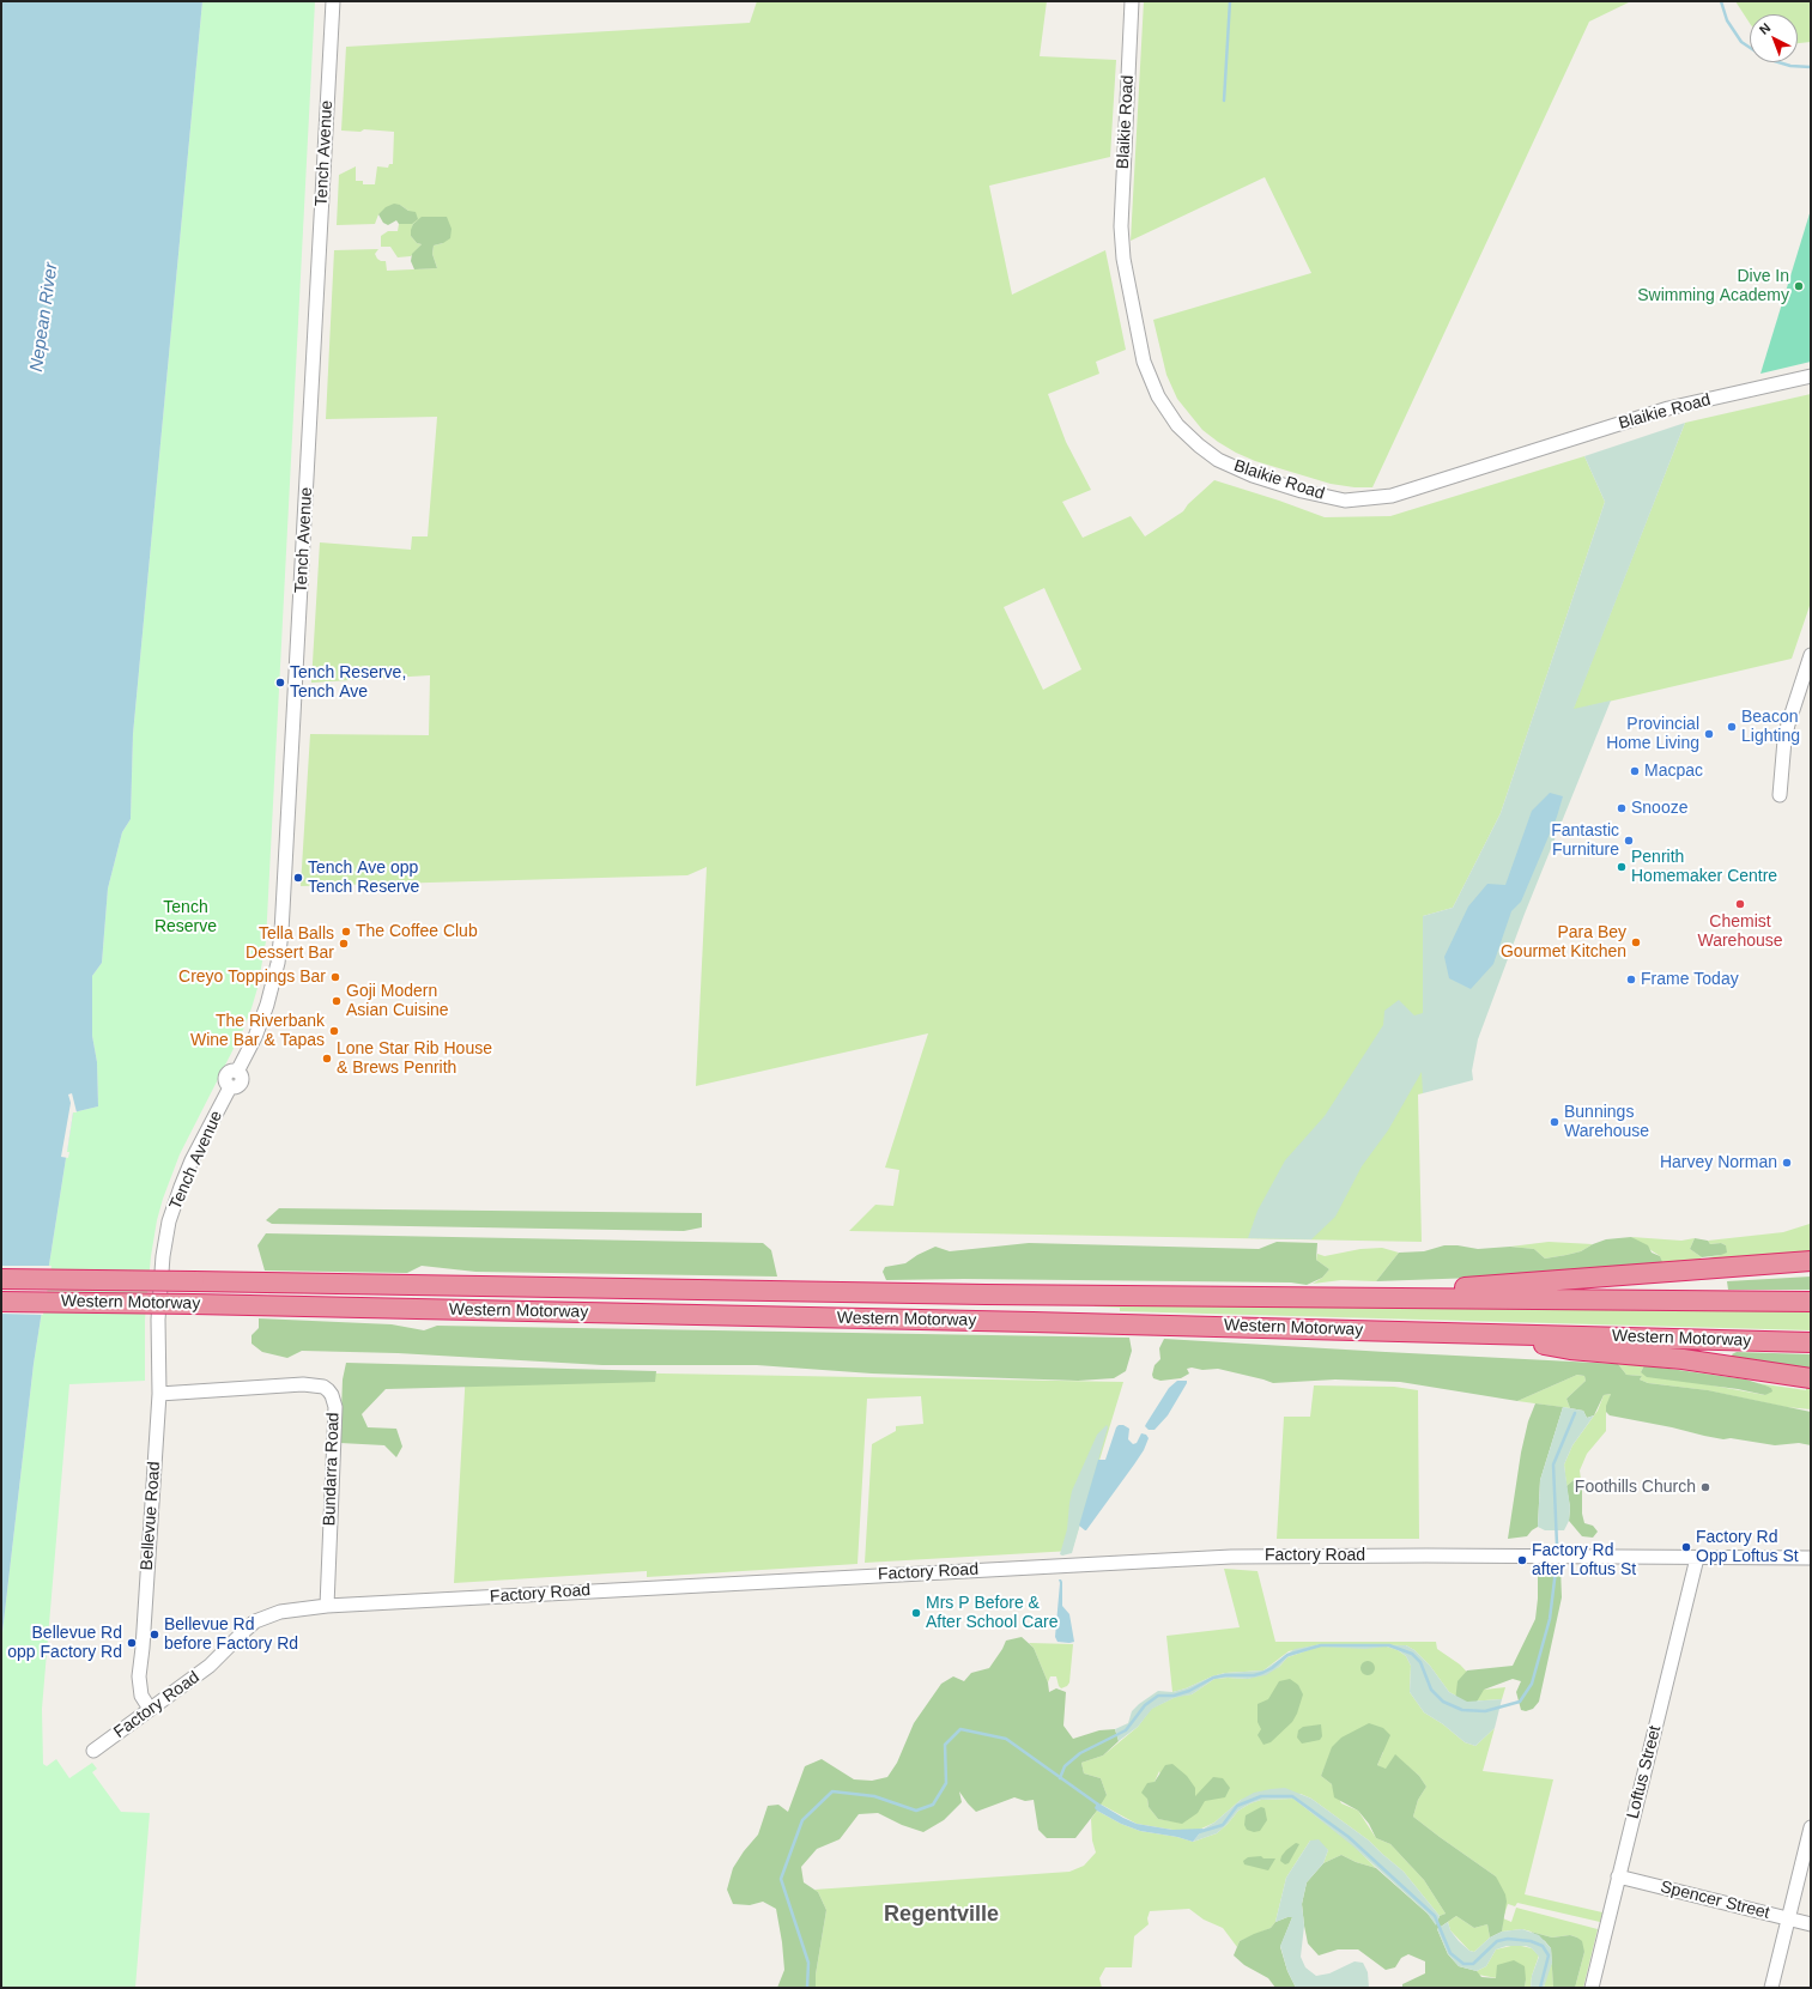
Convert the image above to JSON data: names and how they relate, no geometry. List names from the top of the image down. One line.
{"streets":{"highway":["Western Motorway"],"street":["Blaikie Road","Tench Avenue","Bundarra Road","Bellevue Road","Factory Road","Loftus Street","Spencer Street"]},"crossings":[["Tench Avenue","Bellevue Road"],["Bundarra Road","Bellevue Road"],["Bundarra Road","Factory Road"],["Bellevue Road","Factory Road"],["Factory Road","Loftus Street"],["Loftus Street","Spencer Street"]],"districts":["Regentville"],"water":["Nepean River"],"parks":["Tench Reserve"],"places":["Dive In Swimming Academy","Tench Reserve, Tench Ave","Beacon Lighting","Provincial Home Living","Macpac","Snooze","Fantastic Furniture","Penrith Homemaker Centre","Tench Ave opp Tench Reserve","Chemist Warehouse","The Coffee Club","Para Bey Gourmet Kitchen","Tella Balls Dessert Bar","Creyo Toppings Bar","Frame Today","Goji Modern Asian Cuisine","The Riverbank Wine Bar & Tapas","Lone Star Rib House & Brews Penrith","Bunnings Warehouse","Harvey Norman","Foothills Church","Factory Rd Opp Loftus St","Factory Rd after Loftus St","Mrs P Before & After School Care","Bellevue Rd before Factory Rd","Bellevue Rd opp Factory Rd"],"north":"top left"}
